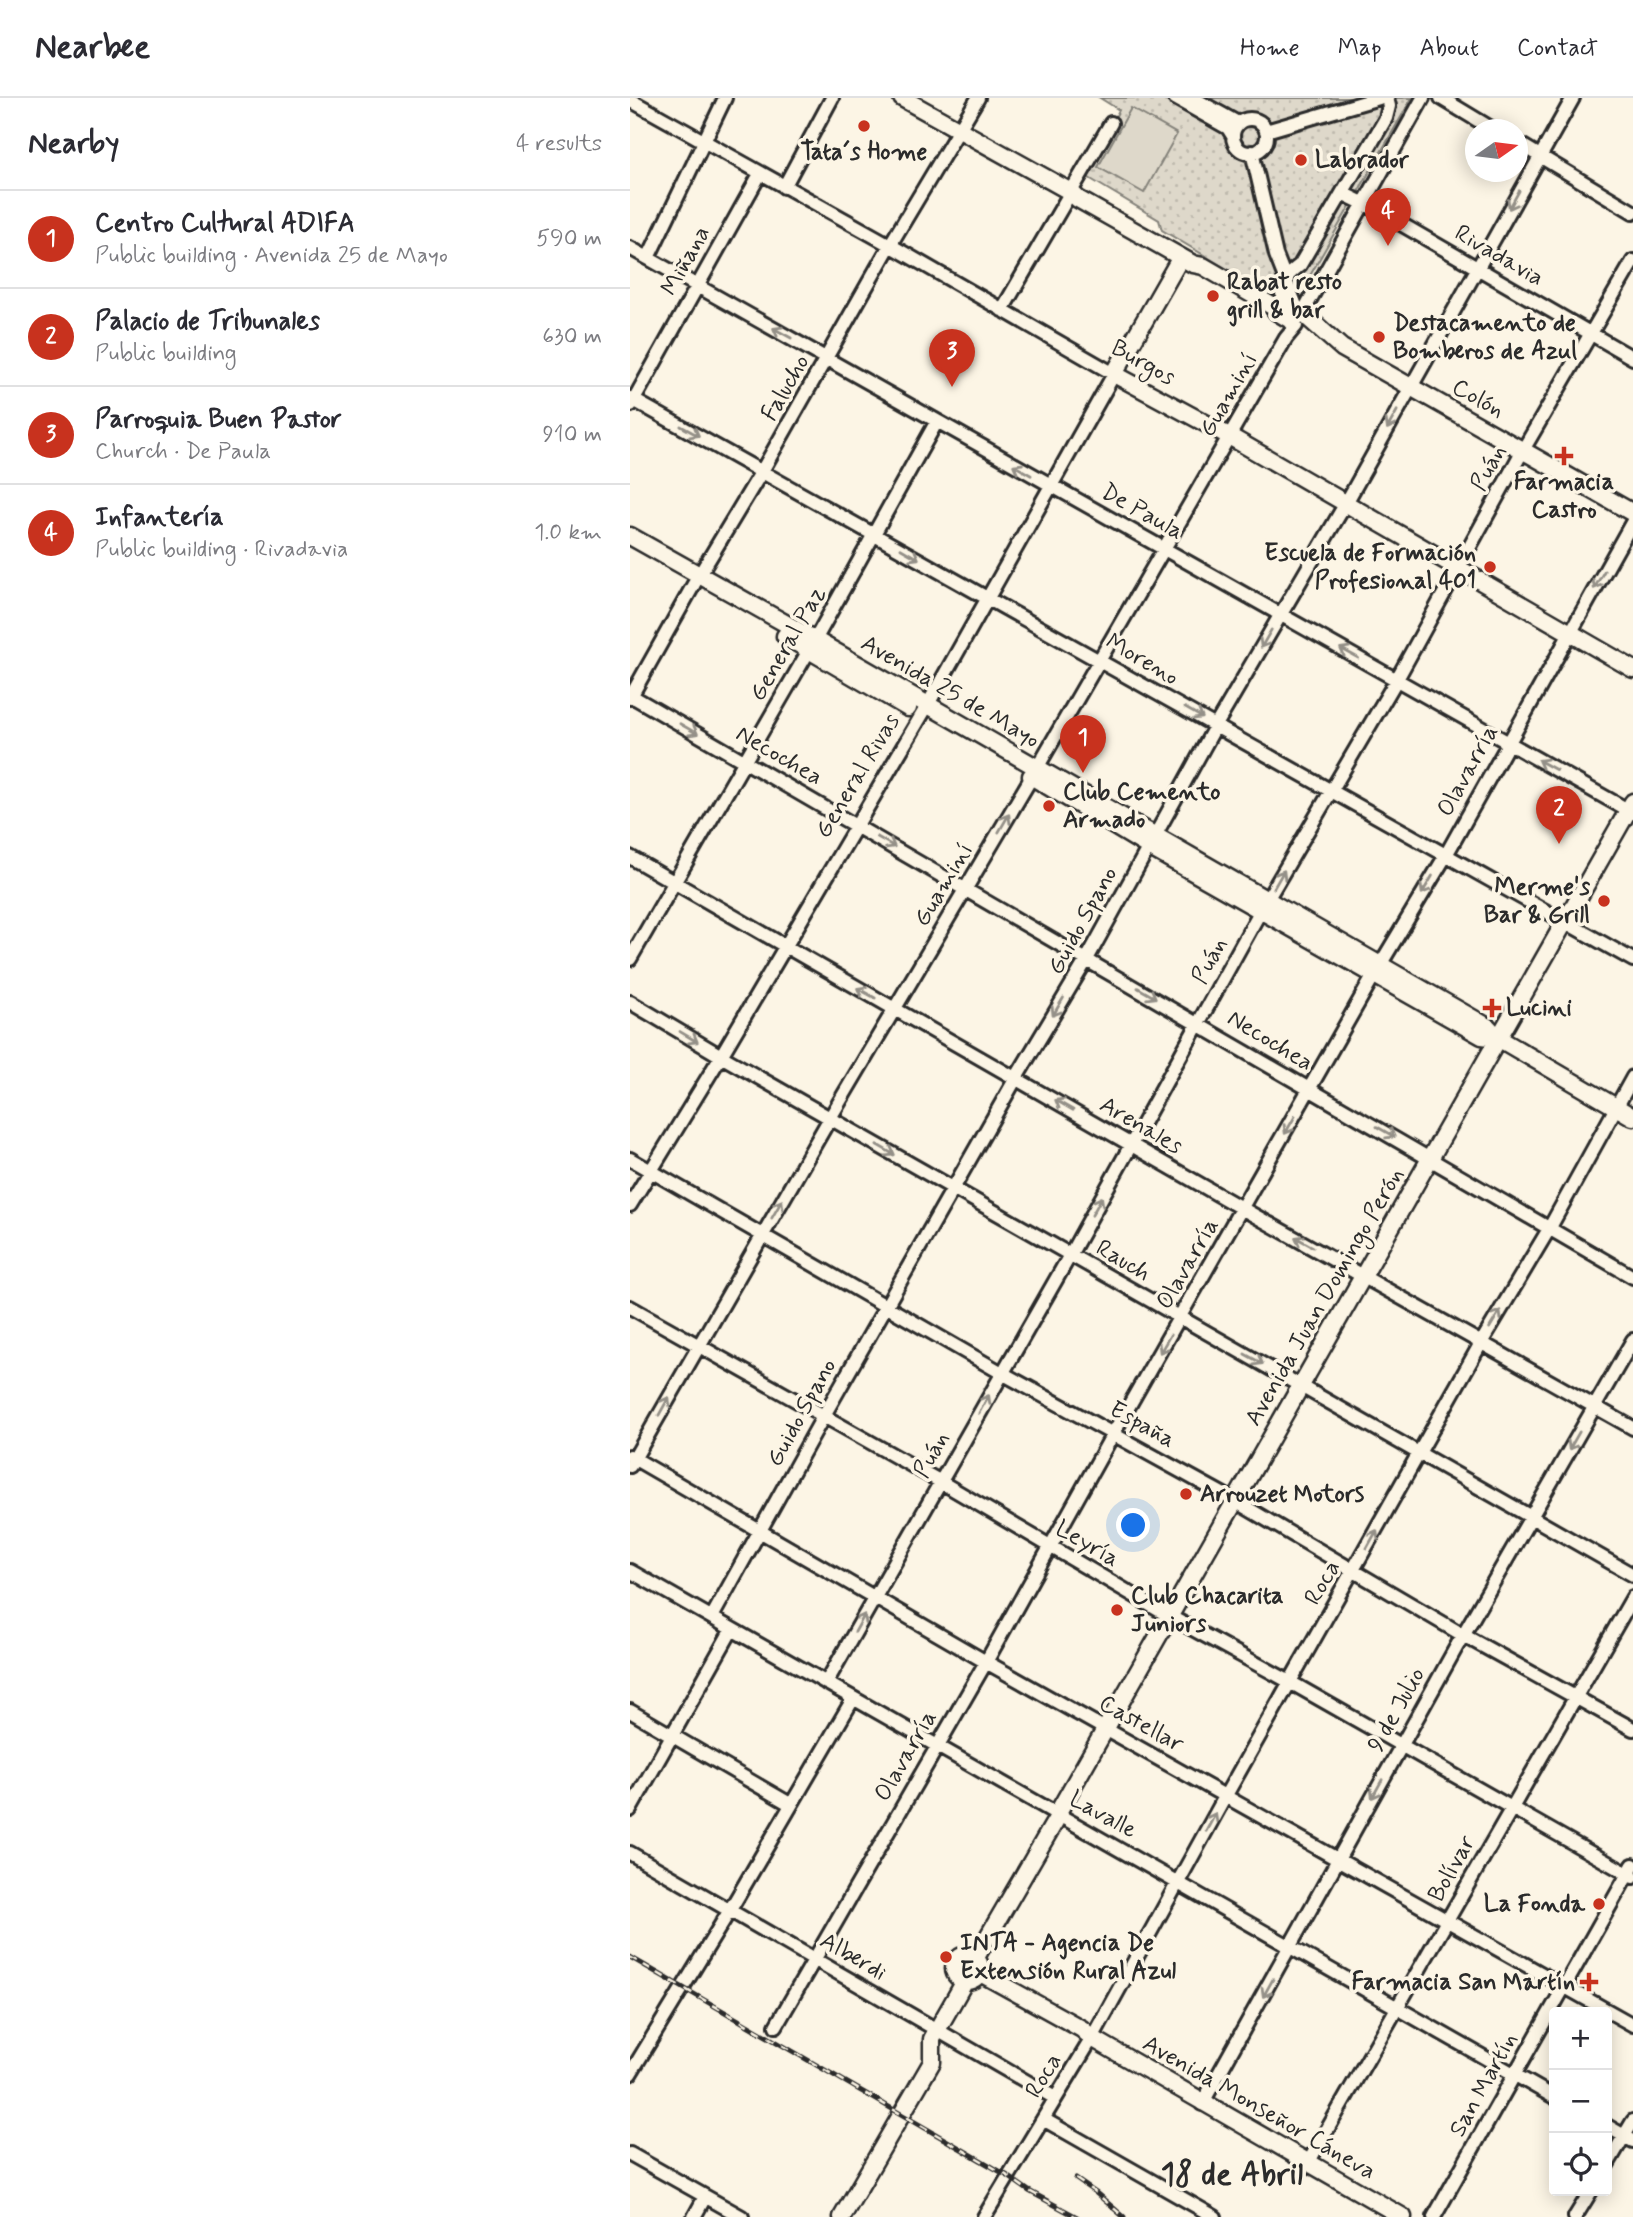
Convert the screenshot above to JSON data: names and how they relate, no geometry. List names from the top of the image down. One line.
{"streets":{"main road":["Burgos","Colón","Avenida 25 de Mayo","General Rivas","Avenida Juan Domingo Perón","Avenida Monseñor Cáneva"],"street":["Rivadavia","Miñana","Falucho","Guaminí","Puán","De Paula","General Paz","Moreno","Necochea","Olavarría","Guido Spano","Arenales","Rauch","España","Leyría","Roca","9 de Julio","Castellar","Lavalle","Bolívar","Alberdi","San Martín"]},"crossings":[["Rivadavia","Guaminí"],["Rivadavia","Puán"],["Rivadavia","Guido Spano"],["Miñana","Burgos"],["Miñana","De Paula"],["Miñana","Moreno"],["Burgos","Falucho"],["Burgos","Guaminí"],["Burgos","Puán"],["Burgos","Olavarría"],["Burgos","General Rivas"],["Burgos","Guido Spano"],["Falucho","De Paula"],["Falucho","Moreno"],["Falucho","Avenida 25 de Mayo"],["Falucho","Necochea"],["Guaminí","Colón"],["Guaminí","De Paula"],["Guaminí","Moreno"],["Guaminí","Avenida 25 de Mayo"],["Guaminí","Necochea"],["Guaminí","Arenales"],["Guaminí","Rauch"],["Guaminí","España"],["Guaminí","Leyría"],["Guaminí","Castellar"],["Colón","Puán"],["Colón","Guido Spano"],["Puán","De Paula"],["Puán","Moreno"],["Puán","Avenida 25 de Mayo"],["Puán","Necochea"],["Puán","Arenales"],["Puán","Rauch"],["Puán","España"],["Puán","Leyría"],["Puán","Castellar"],["Puán","Lavalle"],["De Paula","General Paz"],["De Paula","Olavarría"],["De Paula","General Rivas"],["De Paula","Guido Spano"],["De Paula","Avenida Juan Domingo Perón"],["General Paz","Moreno"],["General Paz","Avenida 25 de Mayo"],["General Paz","Necochea"],["General Paz","Arenales"],["Moreno","Olavarría"],["Moreno","General Rivas"],["Moreno","Guido Spano"],["Moreno","Avenida Juan Domingo Perón"],["Avenida 25 de Mayo","Olavarría"],["Avenida 25 de Mayo","General Rivas"],["Avenida 25 de Mayo","Guido Spano"],["Avenida 25 de Mayo","Avenida Juan Domingo Perón"],["Avenida 25 de Mayo","Roca"],["Necochea","Olavarría"],["Necochea","General Rivas"],["Necochea","Guido Spano"],["Necochea","Avenida Juan Domingo Perón"],["Necochea","Roca"],["Olavarría","Arenales"],["Olavarría","Rauch"],["Olavarría","España"],["Olavarría","Leyría"],["Olavarría","Castellar"],["Olavarría","Lavalle"],["Olavarría","Alberdi"],["General Rivas","Arenales"],["General Rivas","Rauch"],["General Rivas","España"],["Guido Spano","Arenales"],["Guido Spano","Rauch"],["Guido Spano","España"],["Guido Spano","Leyría"],["Guido Spano","Castellar"],["Guido Spano","Lavalle"],["Arenales","Avenida Juan Domingo Perón"],["Arenales","Roca"],["Arenales","9 de Julio"],["Rauch","Avenida Juan Domingo Perón"],["Rauch","Roca"],["Rauch","9 de Julio"],["Avenida Juan Domingo Perón","España"],["Avenida Juan Domingo Perón","Leyría"],["Avenida Juan Domingo Perón","Castellar"],["Avenida Juan Domingo Perón","Lavalle"],["Avenida Juan Domingo Perón","Alberdi"],["Avenida Juan Domingo Perón","Avenida Monseñor Cáneva"],["España","Roca"],["España","9 de Julio"],["España","Bolívar"],["Leyría","Roca"],["Leyría","9 de Julio"],["Leyría","Bolívar"],["Leyría","San Martín"],["Roca","Castellar"],["Roca","Lavalle"],["Roca","Alberdi"],["Roca","Avenida Monseñor Cáneva"],["9 de Julio","Castellar"],["9 de Julio","Lavalle"],["9 de Julio","Avenida Monseñor Cáneva"],["Castellar","Bolívar"],["Castellar","San Martín"],["Lavalle","Bolívar"],["Lavalle","San Martín"],["Bolívar","Avenida Monseñor Cáneva"]],"one_way":["De Paula","Moreno","Necochea","9 de Julio"],"districts":["18 de Abril"],"places":{"other":["Tata´s Home","Labrador","Rabat resto grill & bar","Destacamento de Bomberos de Azul","Escuela de Formación Profesional 401","Club Cemento Armado","Merme's Bar & Grill","Arrouzet Motors","Club Chacarita Juniors","La Fonda","INTA - Agencia De Extensión Rural Azul"],"health":["Farmacia Castro","Lucini","Farmacia San Martín"]},"north":"right","page":{"header":"Nearbee","nav":["Home","Map","About","Contact"],"heading":["Nearby","4 results"],"pins":["4","3","1","2"],"list":[{"mark":"1","name":"Centro Cultural ADIFA","note":"Public building · Avenida 25 de Mayo","value":"590 m"},{"mark":"2","name":"Palacio de Tribunales","note":"Public building","value":"630 m"},{"mark":"3","name":"Parroquia Buen Pastor","note":"Church · De Paula","value":"910 m"},{"mark":"4","name":"Infantería","note":"Public building · Rivadavia","value":"1.0 km"}],"map_buttons":["+","−"]}}
